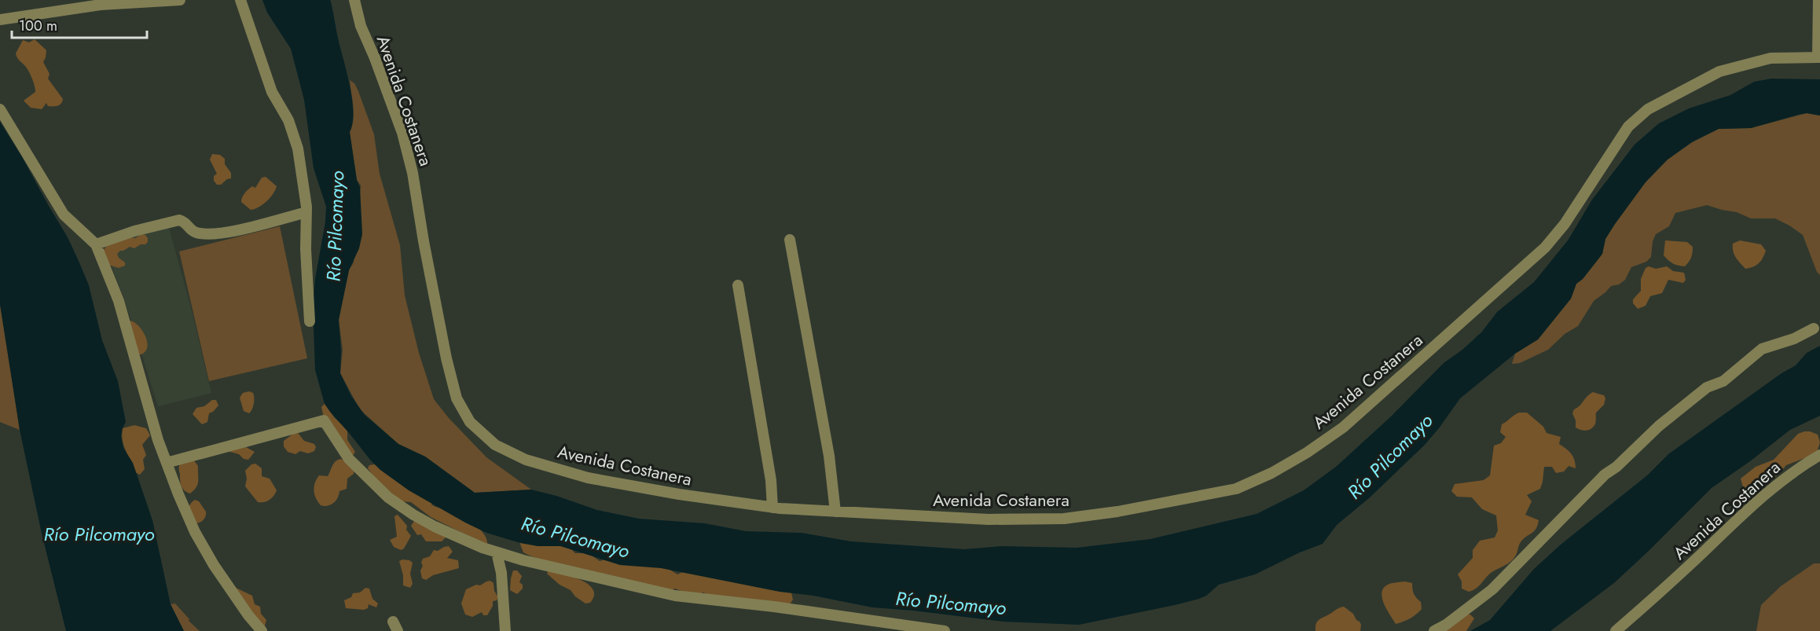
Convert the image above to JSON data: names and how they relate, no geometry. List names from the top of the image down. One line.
{"streets":{"street":["Avenida Costanera"]},"water":["Río Pilcomayo"],"scale_bar":"100 m"}
